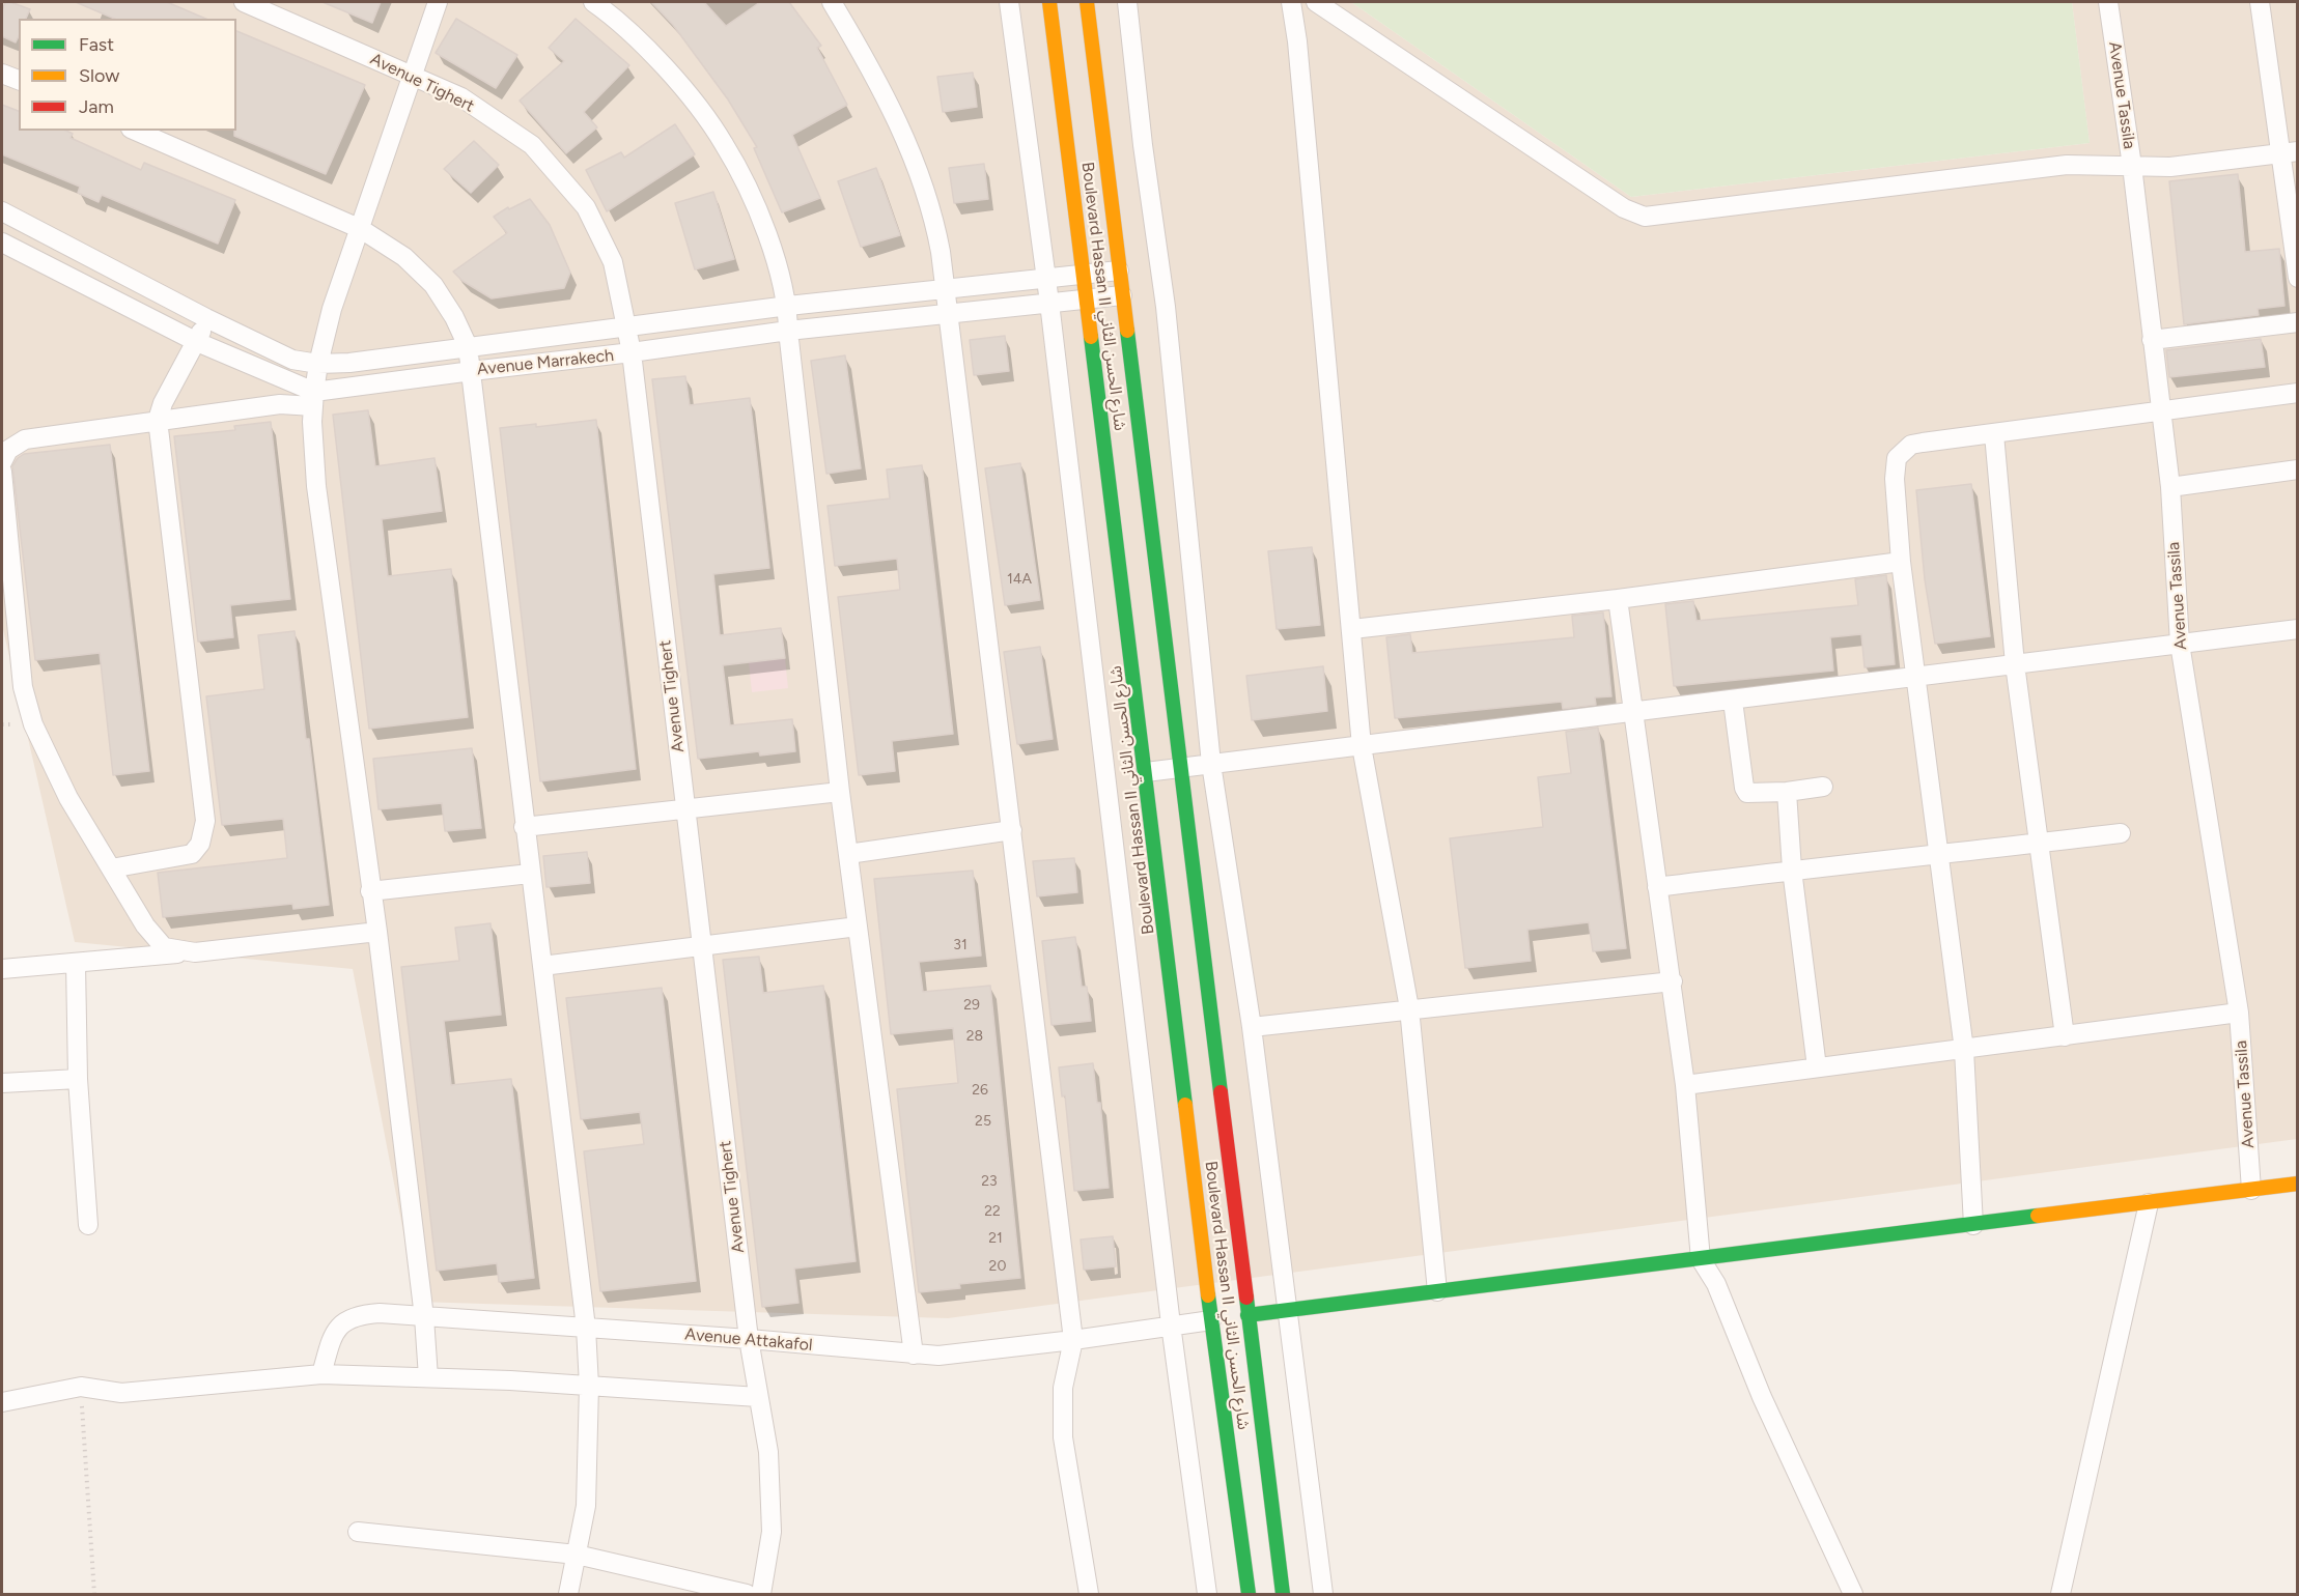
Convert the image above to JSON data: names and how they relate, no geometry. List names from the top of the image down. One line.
{"streets":{"main road":["Boulevard Hassan II شارع الحسن الثاني"],"street":["Avenue Tighert","Avenue Tassila","Avenue Marrakech","Avenue Attakafol"]},"crossings":[["Avenue Tighert","Avenue Marrakech"],["Avenue Tighert","Avenue Attakafol"],["Boulevard Hassan II شارع الحسن الثاني","Avenue Marrakech"],["Boulevard Hassan II شارع الحسن الثاني","Avenue Attakafol"]],"house_numbers":["14A","31","29","28","26","25","23","22","21","20"],"legend":["Fast","Slow","Jam"]}
